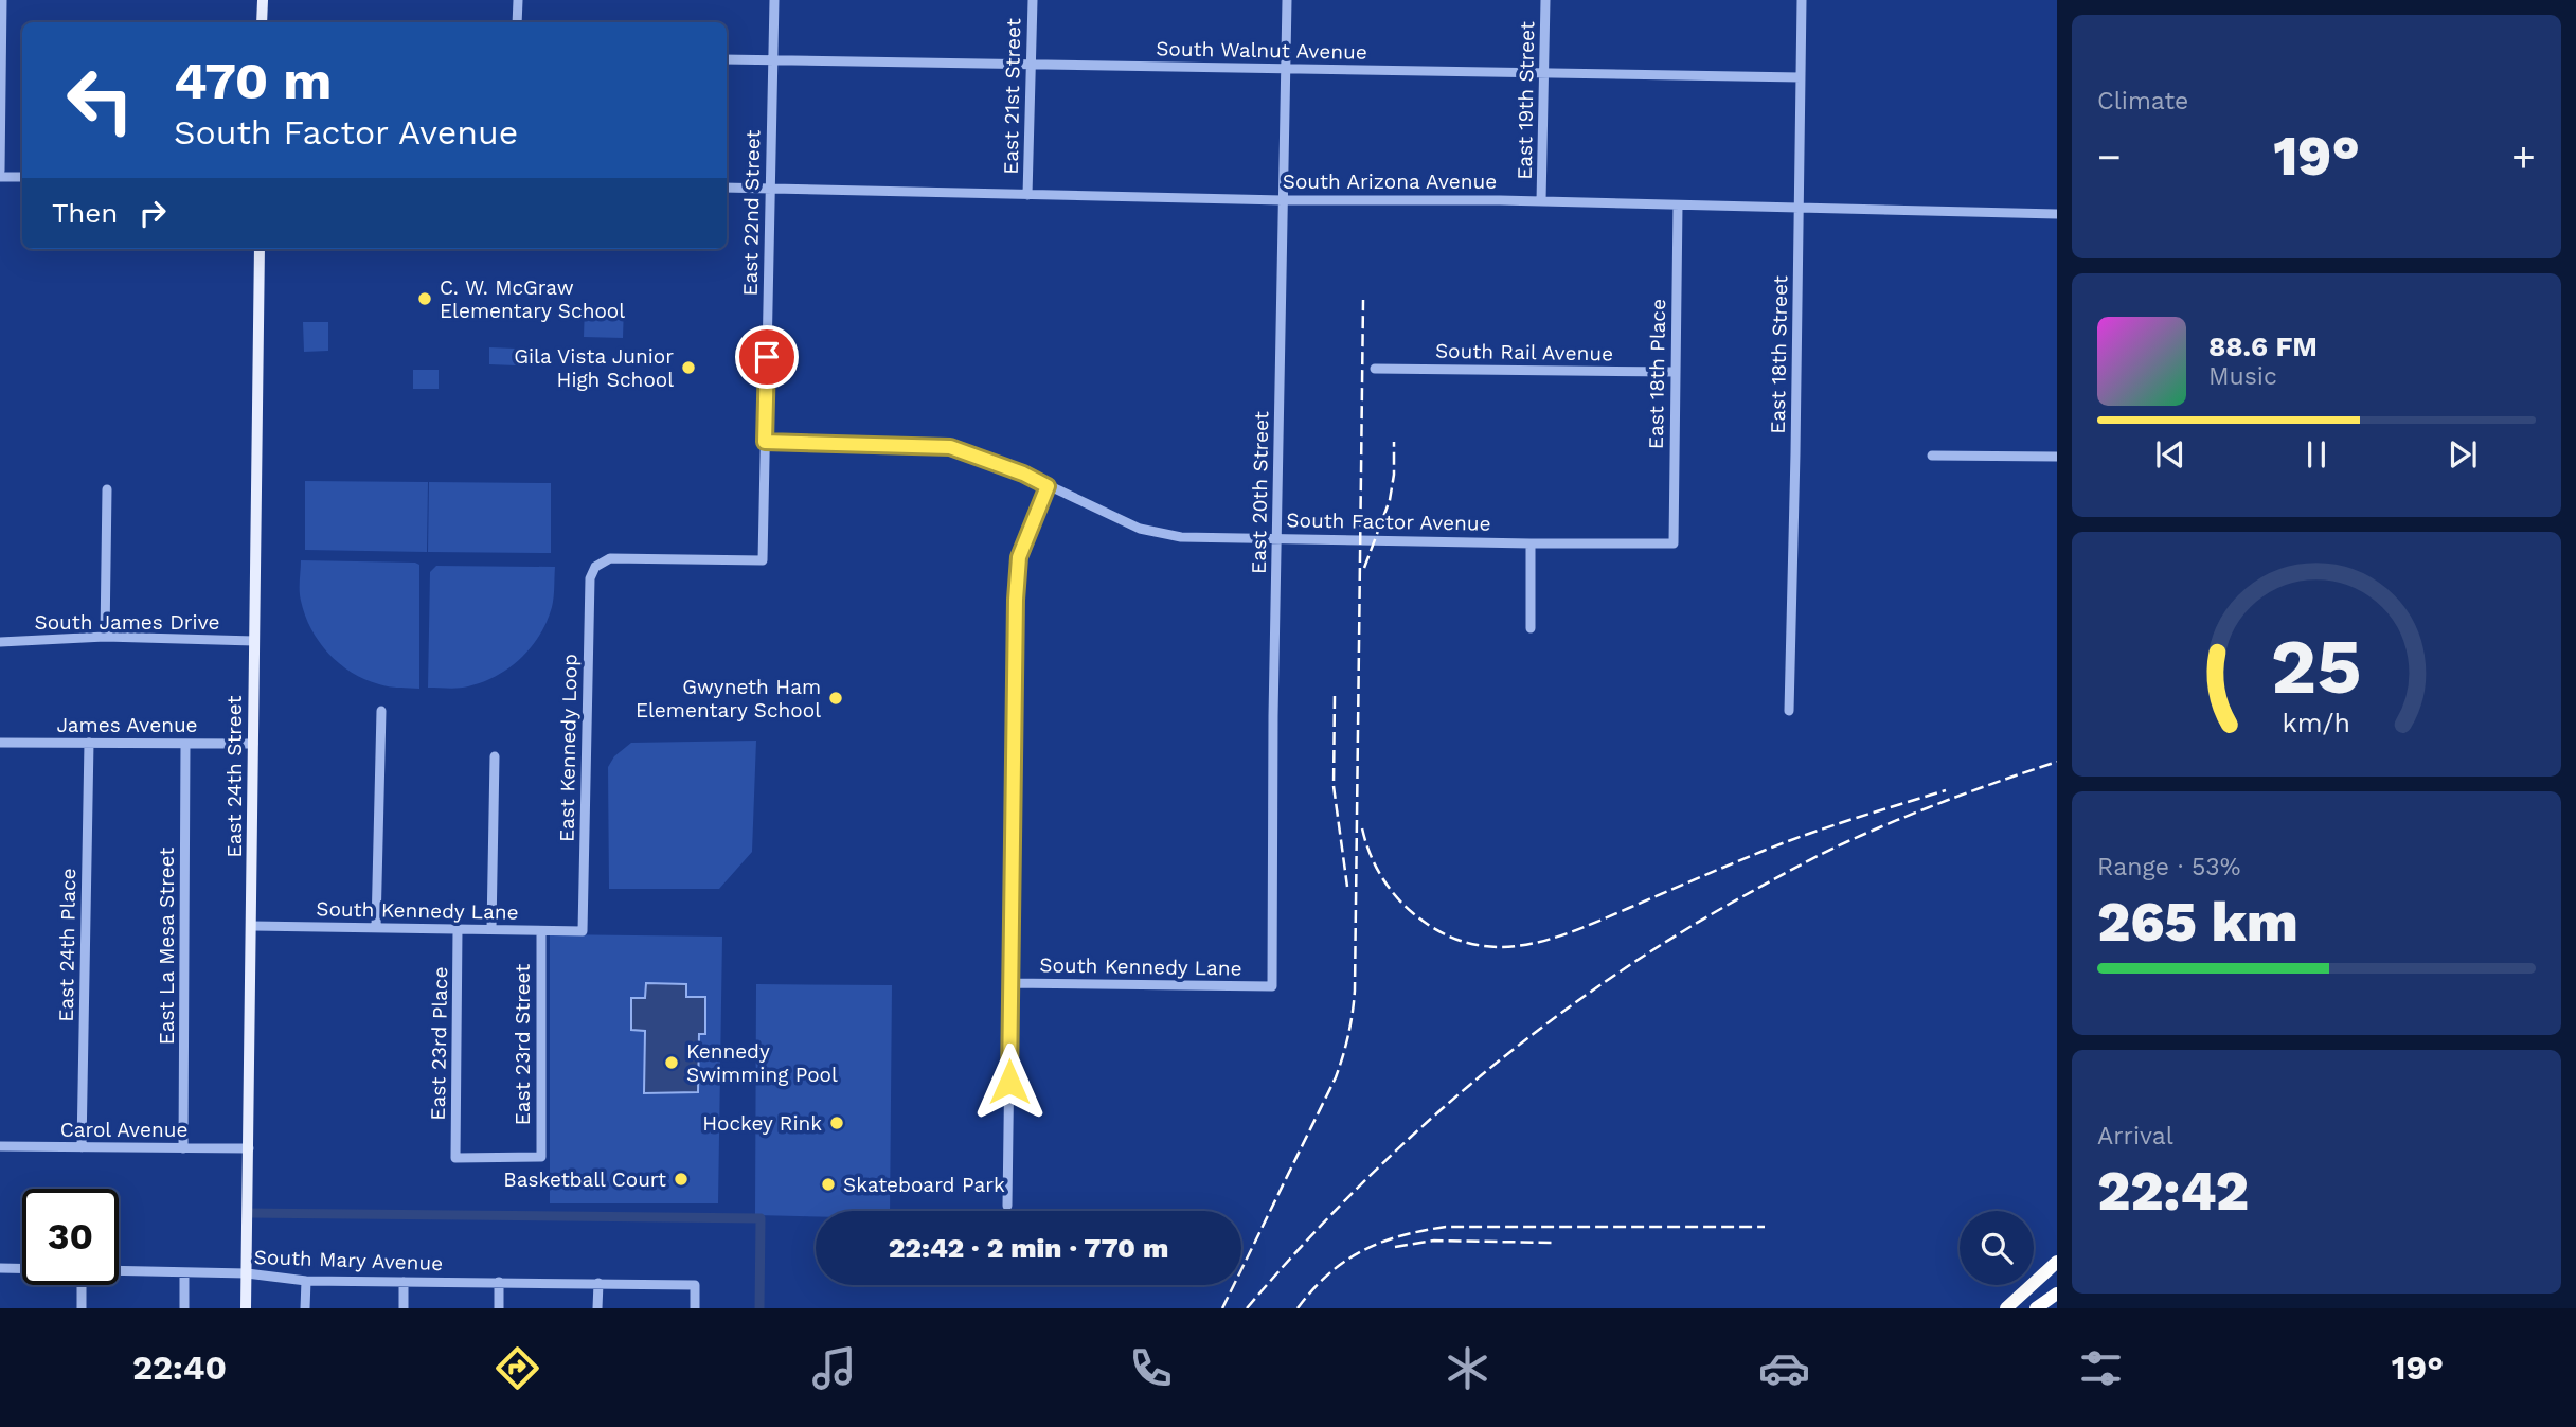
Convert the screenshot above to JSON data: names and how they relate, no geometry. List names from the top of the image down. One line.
{"streets":{"main road":["East 24th Street"],"street":["South Walnut Avenue","East 21st Street","East 19th Street","South Arizona Avenue","East 22nd Street","South Rail Avenue","East 18th Street","East 18th Place","East 20th Street","South Factor Avenue","South James Drive","James Avenue","East Kennedy Loop","South Kennedy Lane","East 24th Place","East La Mesa Street","East 23rd Place","East 23rd Street","Carol Avenue","South Mary Avenue"]},"crossings":[["South Walnut Avenue","East 21st Street"],["South Walnut Avenue","East 19th Street"],["South Walnut Avenue","East 22nd Street"],["South Walnut Avenue","East 18th Street"],["South Walnut Avenue","East 20th Street"],["East 21st Street","South Arizona Avenue"],["East 19th Street","South Arizona Avenue"],["South Arizona Avenue","East 22nd Street"],["South Arizona Avenue","East 18th Street"],["South Arizona Avenue","East 18th Place"],["South Arizona Avenue","East 20th Street"],["East 22nd Street","South Factor Avenue"],["East 22nd Street","East Kennedy Loop"],["South Rail Avenue","East 18th Place"],["East 18th Place","South Factor Avenue"],["East 20th Street","South Factor Avenue"],["East 20th Street","South Kennedy Lane"],["South James Drive","East 24th Street"],["James Avenue","East 24th Street"],["James Avenue","East 24th Place"],["James Avenue","East La Mesa Street"],["East Kennedy Loop","South Kennedy Lane"],["East 24th Street","South Kennedy Lane"],["East 24th Street","Carol Avenue"],["East 24th Street","South Mary Avenue"],["South Kennedy Lane","East 23rd Place"],["South Kennedy Lane","East 23rd Street"],["East 24th Place","Carol Avenue"],["East La Mesa Street","Carol Avenue"],["East 23rd Place","East 23rd Street"]],"places":["C. W. McGraw Elementary School","Gila Vista Junior High School","Gwyneth Ham Elementary School","Kennedy Swimming Pool","Hockey Rink","Basketball Court","Skateboard Park"],"page":{"tile":["Climate",["Range · 53%","265 km"],["Arrival","22:42"]],"turn":["470 m","South Factor Avenue"],"heat":["−","19°","+"],"then":"Then","song":["88.6 FM","Music"],"limit":"30","trip":"22:42 · 2 min · 770 m","tabs":["22:40","19°"],"gauge":["25","km/h"]}}
